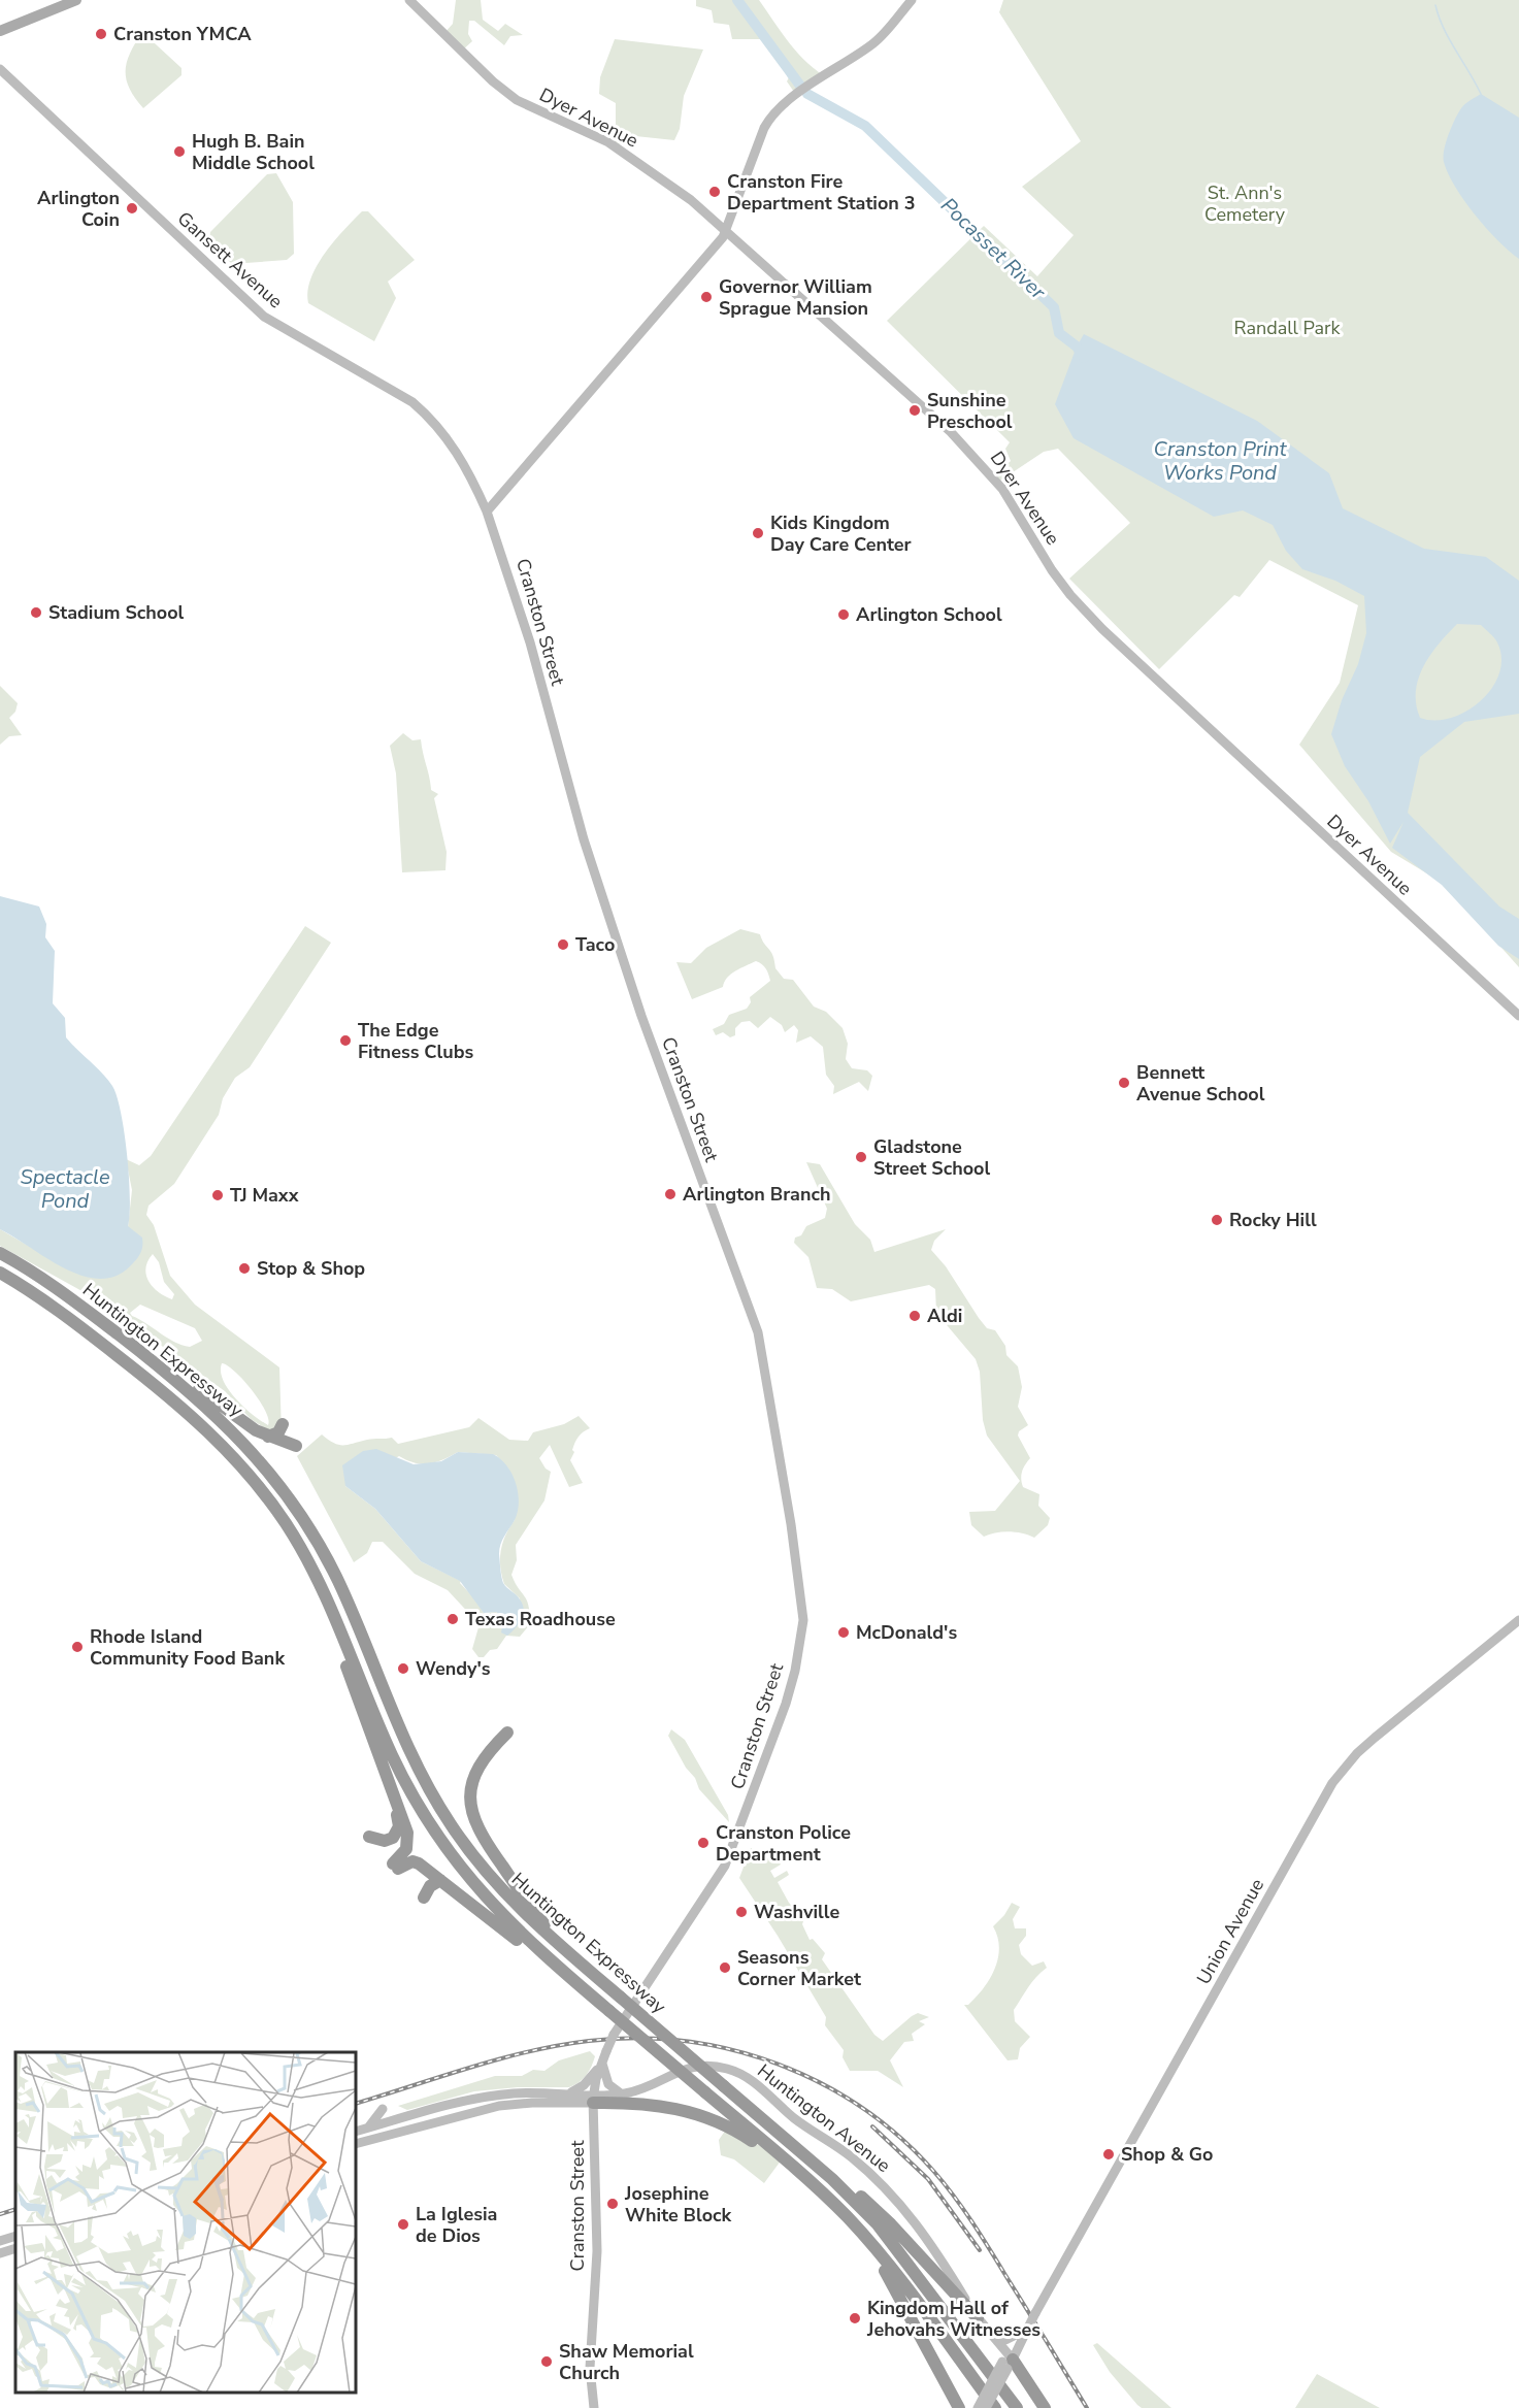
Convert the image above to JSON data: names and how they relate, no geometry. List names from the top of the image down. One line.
{"streets":{"highway":["Huntington Expressway"],"main road":["Dyer Avenue","Gansett Avenue","Cranston Street","Union Avenue","Huntington Avenue"]},"crossings":[["Gansett Avenue","Cranston Street"],["Cranston Street","Huntington Avenue"],["Union Avenue","Huntington Avenue"]],"water":["Pocasset River","Cranston Print Works Pond","Spectacle Pond"],"parks":["St. Ann's Cemetery","Randall Park"],"places":["Cranston YMCA","Hugh B. Bain Middle School","Cranston Fire Department Station 3","Arlington Coin","Governor William Sprague Mansion","Sunshine Preschool","Kids Kingdom Day Care Center","Stadium School","Arlington School","Taco","The Edge Fitness Clubs","Bennett Avenue School","Gladstone Street School","Arlington Branch","TJ Maxx","Rocky Hill","Stop & Shop","Aldi","Texas Roadhouse","McDonald's","Rhode Island Community Food Bank","Wendy's","Cranston Police Department","Washville","Seasons Corner Market","Shop & Go","Josephine White Block","La Iglesia de Dios","Kingdom Hall of Jehovahs Witnesses","Shaw Memorial Church"]}
